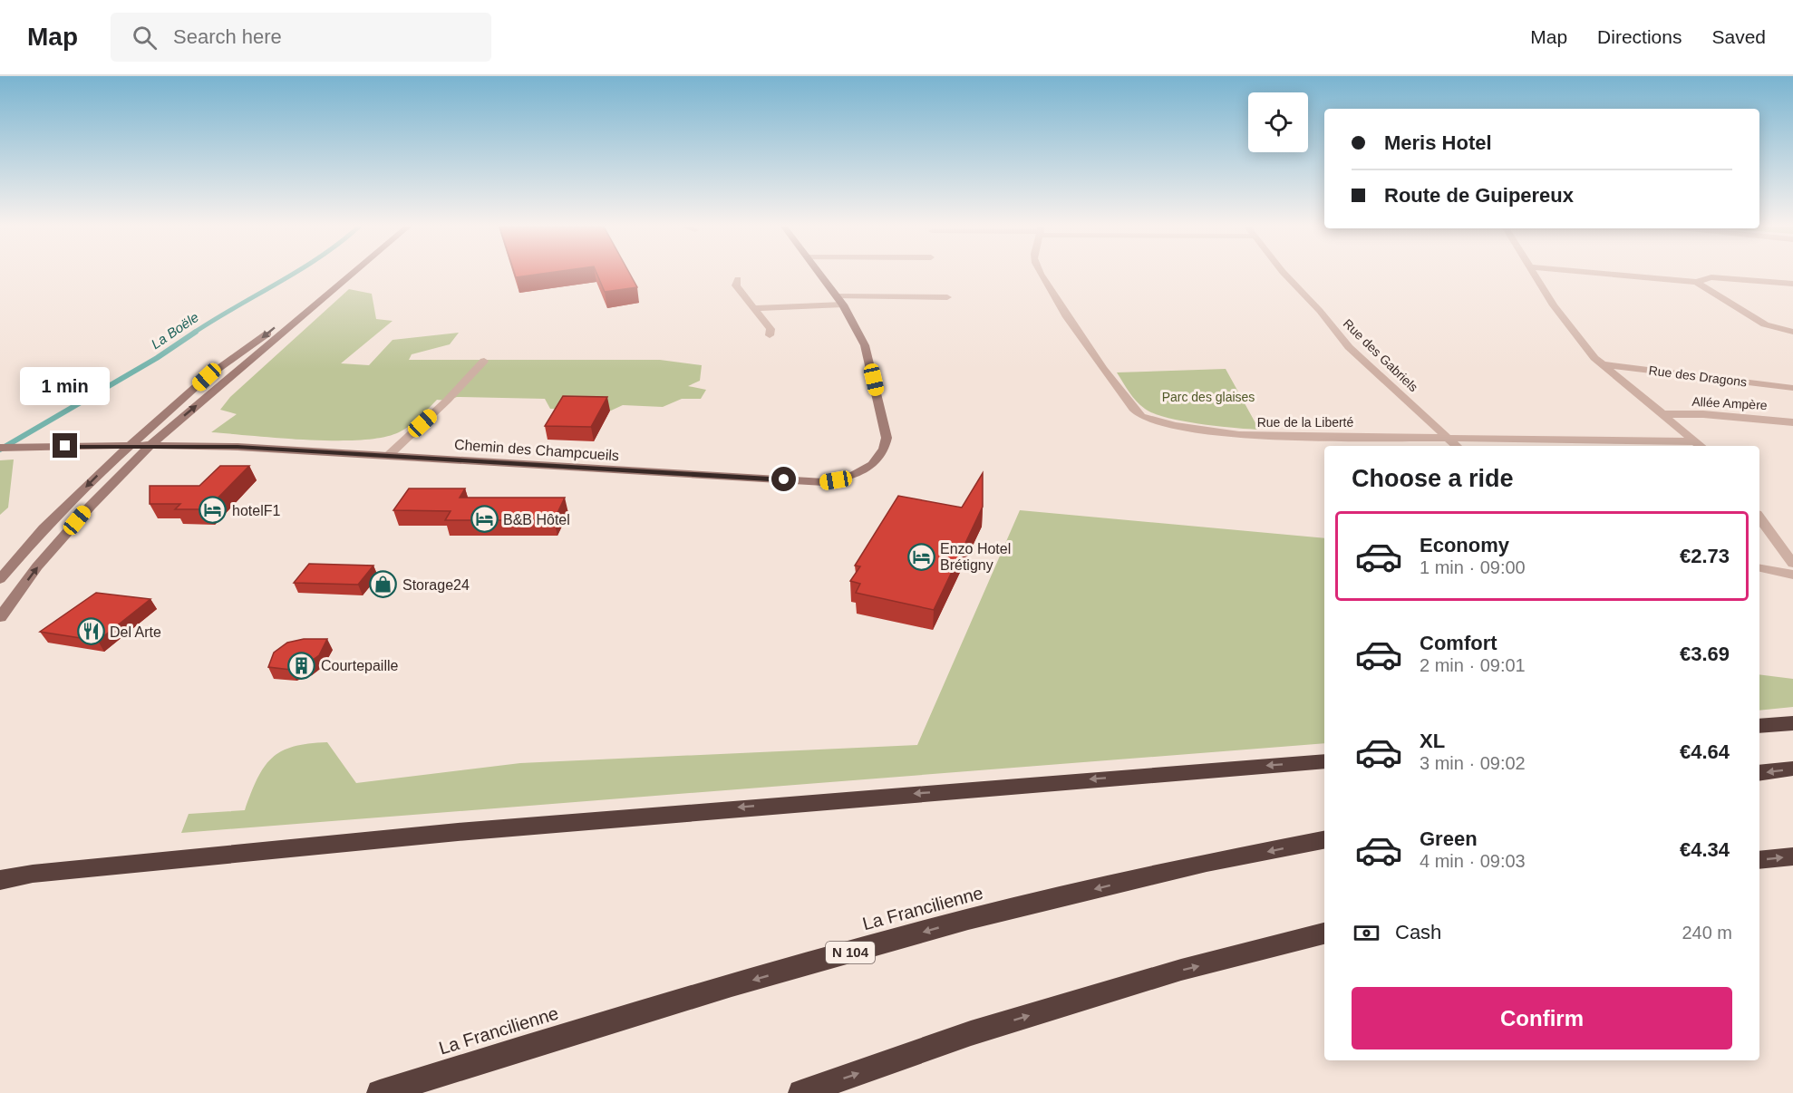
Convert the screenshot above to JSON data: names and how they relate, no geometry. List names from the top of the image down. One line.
{"streets":{"highway":["La Francilienne","N 104"],"main road":["Chemin des Champcueils"],"street":["Rue des Gabriels","Rue des Dragons","Allée Ampère","Rue de la Liberté"]},"crossings":[["Rue des Gabriels","Rue de la Liberté"],["Rue des Dragons","Allée Ampère"],["Rue des Dragons","Rue de la Liberté"]],"water":["La Boële"],"parks":["Parc des glaises"],"places":{"hotel":["hotelF1","B&B Hôtel","Enzo Hotel Brétigny"],"shop":["Storage24"],"restaurant":["Del Arte"],"building":["Courtepaille"]},"page":{"header":"Map","search":"Search here","nav":["Map","Directions","Saved"],"banner":["Meris Hotel","Route de Guipereux"],"bubble":"1 min","heading":"Choose a ride","list":[{"name":"Economy","note":"1 min · 09:00","value":"€2.73"},{"name":"Comfort","note":"2 min · 09:01","value":"€3.69"},{"name":"XL","note":"3 min · 09:02","value":"€4.64"},{"name":"Green","note":"4 min · 09:03","value":"€4.34"}],"pay":["Cash","240 m"],"buttons":"Confirm"}}
